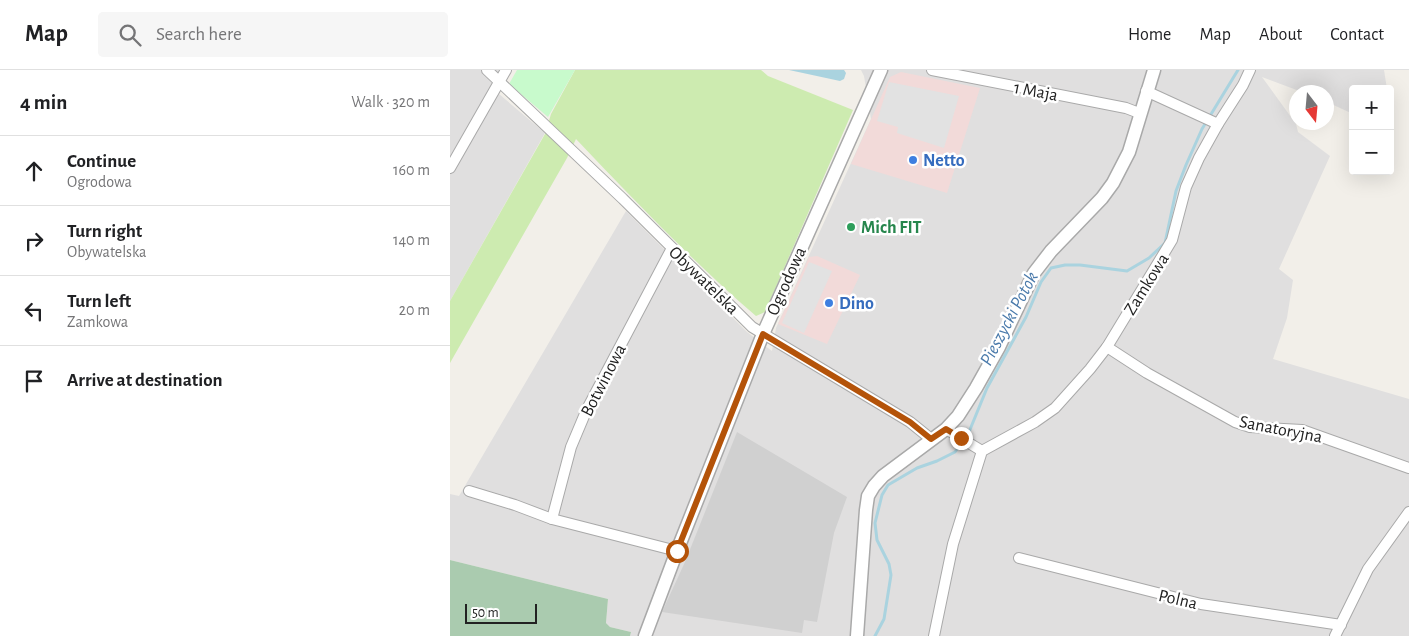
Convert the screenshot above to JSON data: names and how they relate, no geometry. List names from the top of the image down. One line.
{"streets":{"street":["1 Maja","Obywatelska","Ogrodowa","Zamkowa","Botwinowa","Sanatoryjna","Polna"]},"crossings":[["Obywatelska","Ogrodowa"],["Obywatelska","Botwinowa"],["Zamkowa","Sanatoryjna"]],"water":["Pieszycki Potok"],"places":["Netto","Mich FIT","Dino"],"scale_bar":"50 m","north":"bottom","page":{"header":"Map","search":"Search here","nav":["Home","Map","About","Contact"],"heading":["4 min","Walk · 320 m"],"map_buttons":["+","−"],"list":[["Continue","Ogrodowa","160 m"],["Turn right","Obywatelska","140 m"],["Turn left","Zamkowa","20 m"],"Arrive at destination"],"scale":"50 m"}}
